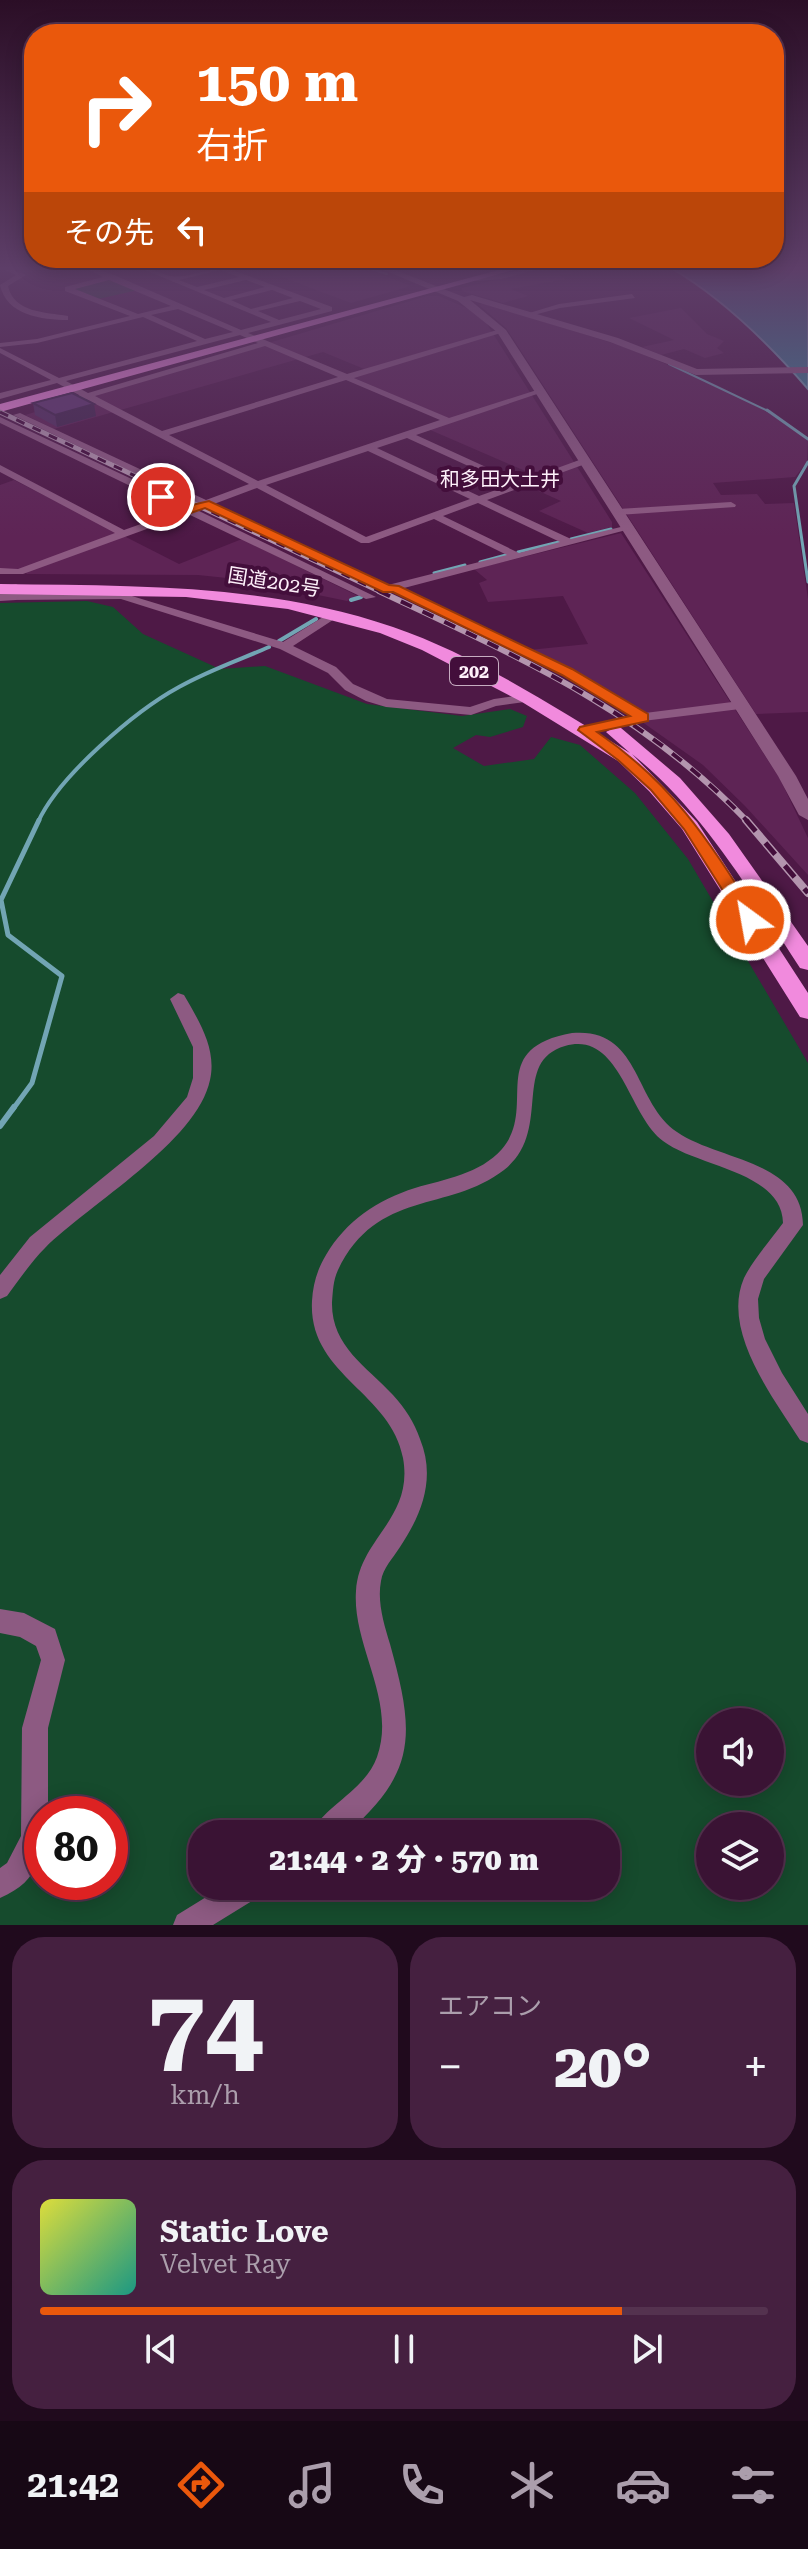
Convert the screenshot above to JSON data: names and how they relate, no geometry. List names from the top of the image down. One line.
{"streets":{"highway":["国道202号","202"]},"districts":["和多田大土井"],"page":{"turn":["150 m","右折"],"then":"その先","limit":"80","trip":"21:44 · 2 分 · 570 m","tile":[["74","km/h"],"エアコン"],"heat":["−","20°","+"],"song":["Static Love","Velvet Ray"],"tabs":"21:42"}}
